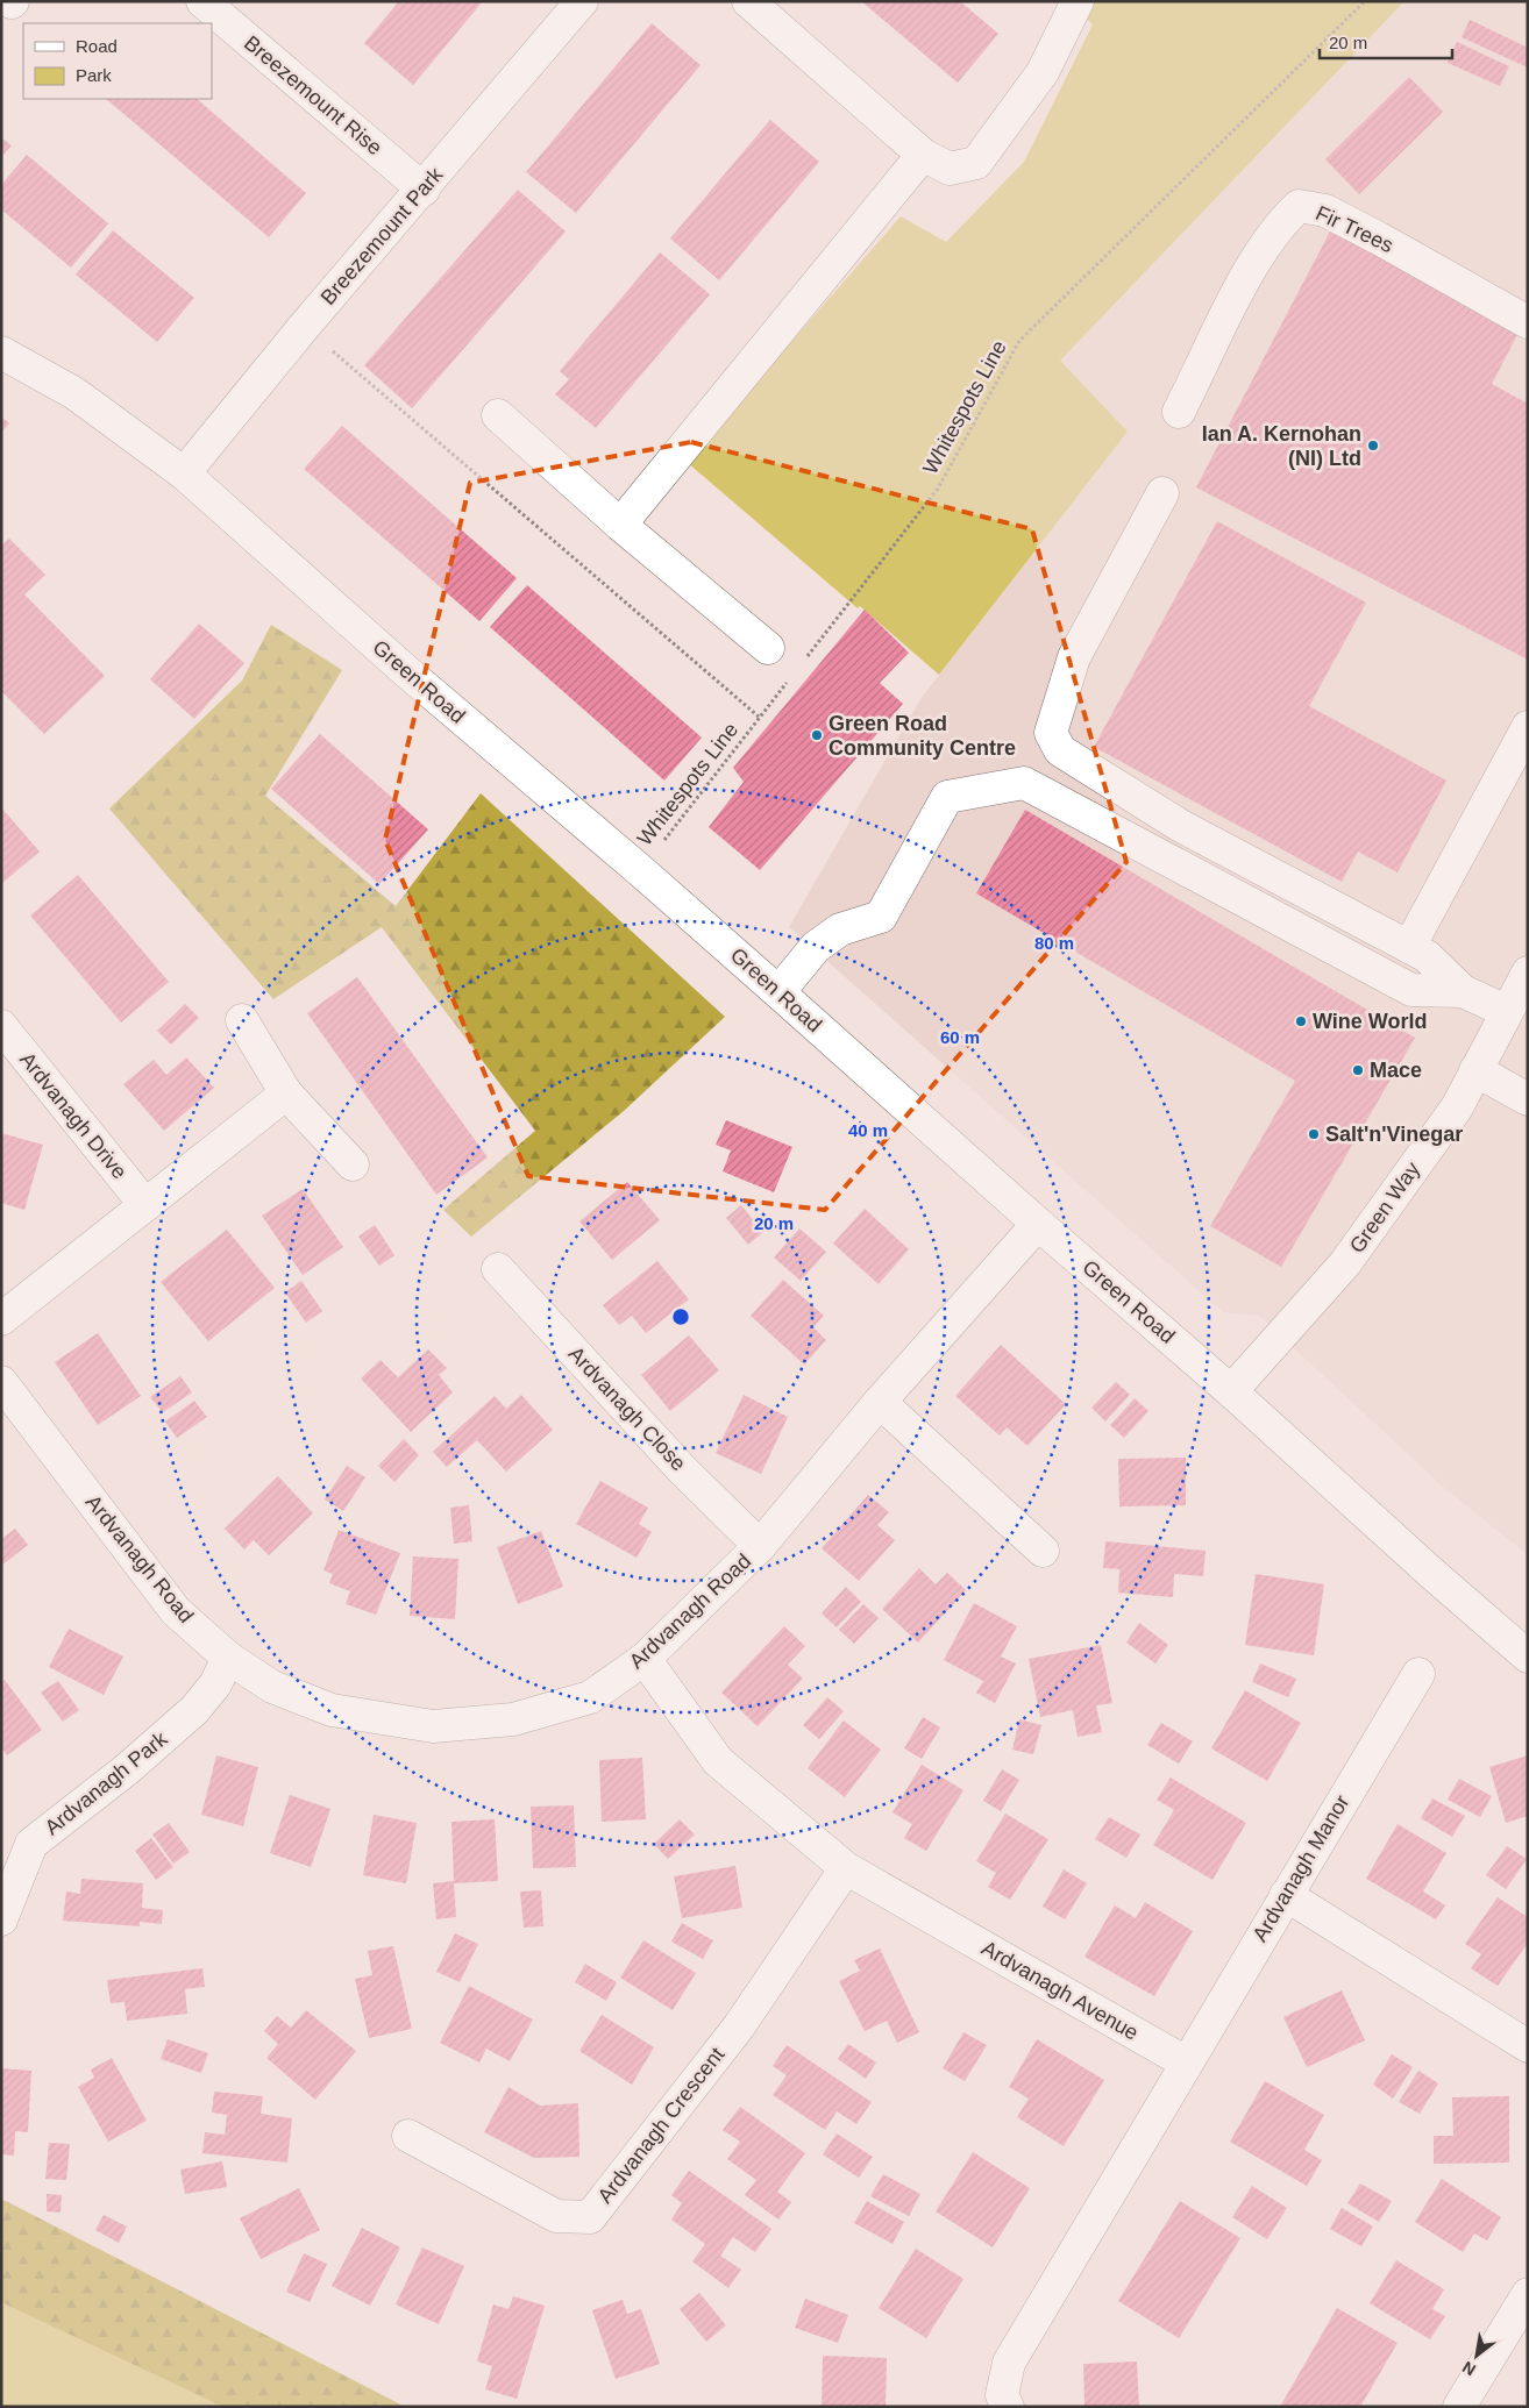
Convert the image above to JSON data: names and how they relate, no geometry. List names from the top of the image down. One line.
{"streets":{"street":["Breezemount Rise","Fir Trees","Breezemount Park","Green Road","Ardvanagh Drive","Green Way","Ardvanagh Close","Ardvanagh Road","Ardvanagh Park","Ardvanagh Manor","Ardvanagh Avenue","Ardvanagh Crescent"],"path":["Whitespots Line"]},"crossings":[["Breezemount Rise","Breezemount Park"],["Breezemount Park","Green Road"],["Whitespots Line","Green Road"],["Green Road","Green Way"],["Green Road","Ardvanagh Road"],["Ardvanagh Close","Ardvanagh Road"],["Ardvanagh Road","Ardvanagh Park"],["Ardvanagh Road","Ardvanagh Avenue"],["Ardvanagh Manor","Ardvanagh Avenue"],["Ardvanagh Avenue","Ardvanagh Crescent"]],"places":["Ian A. Kernohan (NI) Ltd","Green Road Community Centre","Wine World","Mace","Salt'n'Vinegar"],"legend":["Road","Park"],"scale_bar":"20 m","north":"bottom left","rings":["80 m","60 m","40 m","20 m"]}
